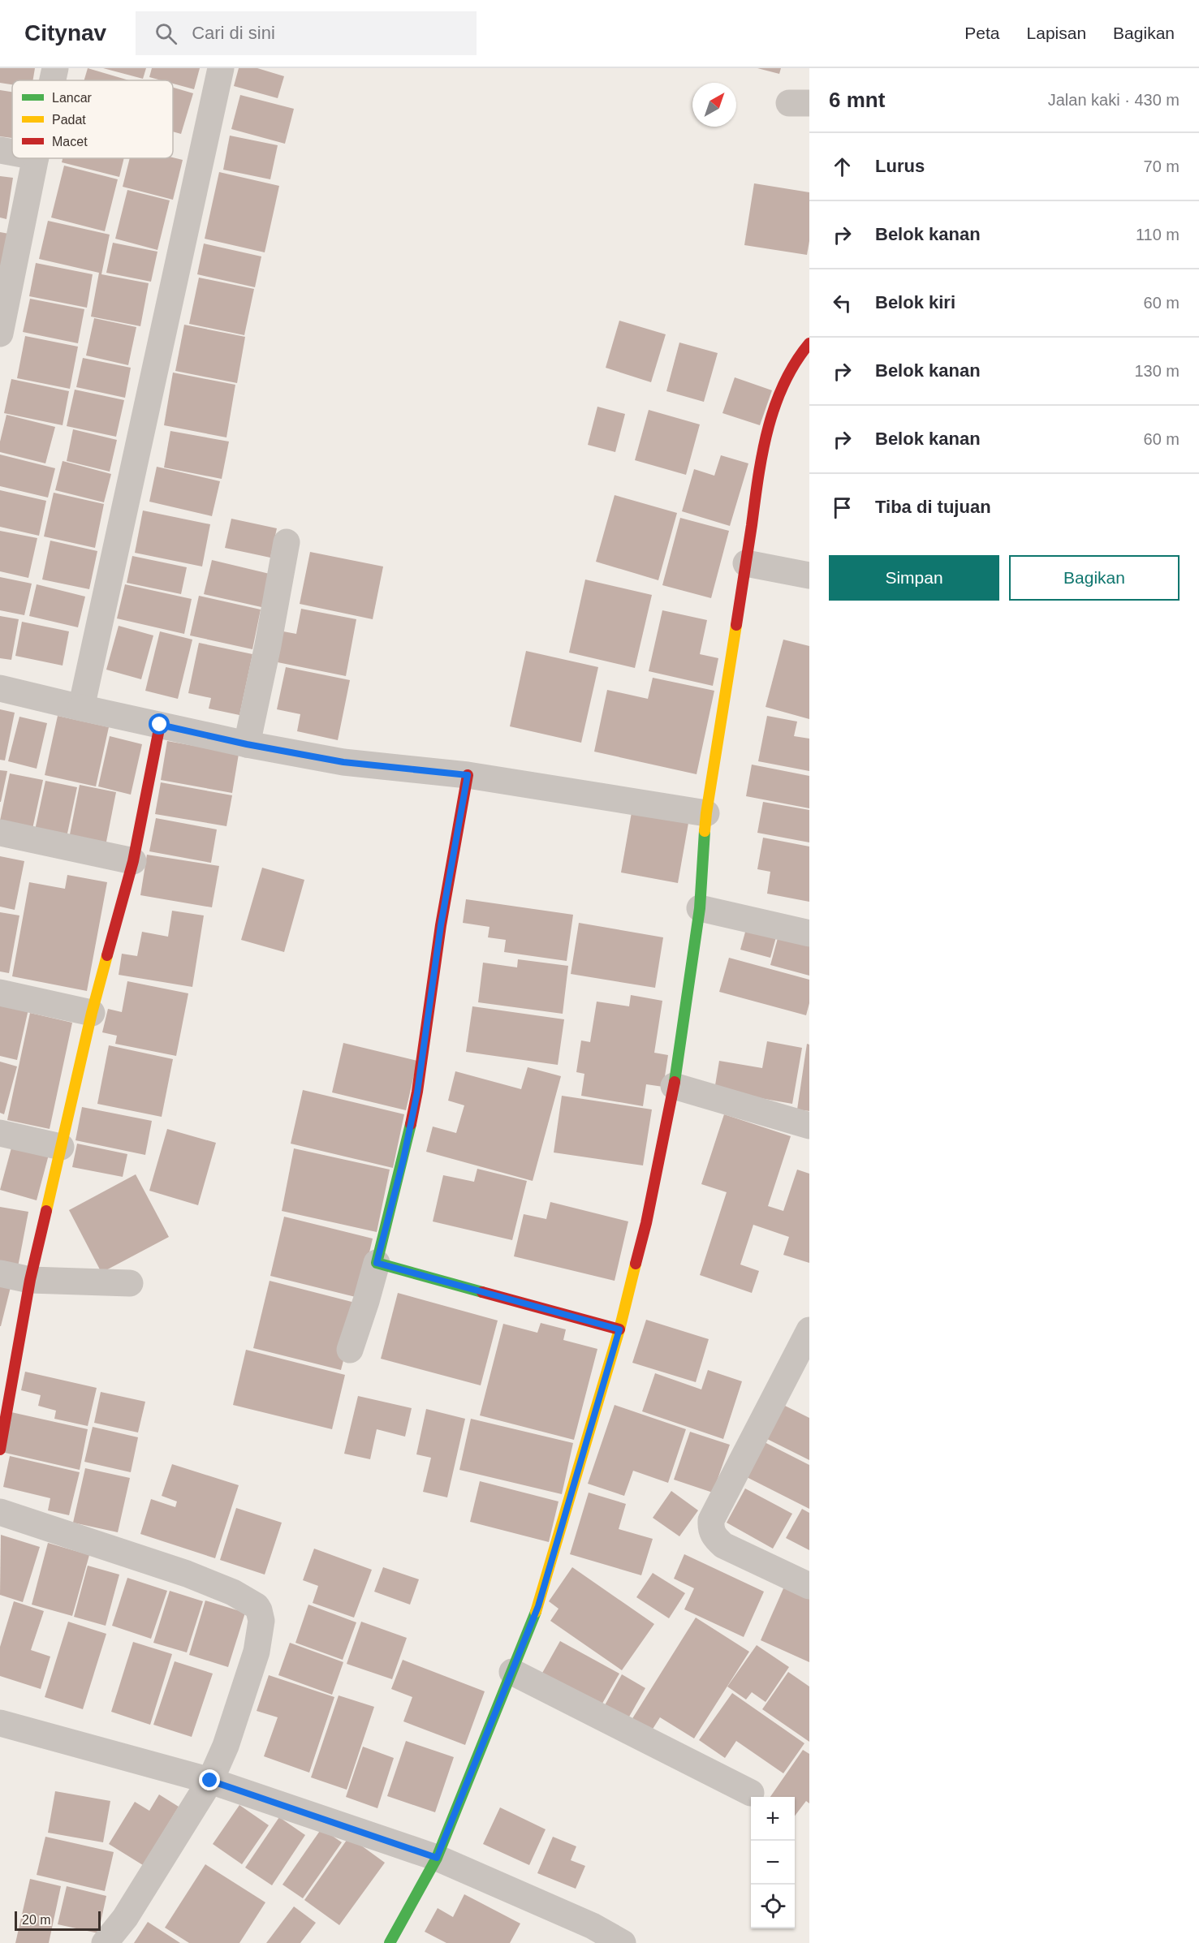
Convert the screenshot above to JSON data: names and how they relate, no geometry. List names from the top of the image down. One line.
{"legend":["Lancar","Padat","Macet"],"scale_bar":"20 m","north":"top right","page":{"header":"Citynav","search":"Cari di sini","nav":["Peta","Lapisan","Bagikan"],"heading":["6 mnt","Jalan kaki · 430 m"],"list":[["Lurus","70 m"],["Belok kanan","110 m"],["Belok kiri","60 m"],["Belok kanan","130 m"],["Belok kanan","60 m"],"Tiba di tujuan"],"buttons":["Simpan","Bagikan"],"map_buttons":["+","−"],"scale":"20 m"}}
